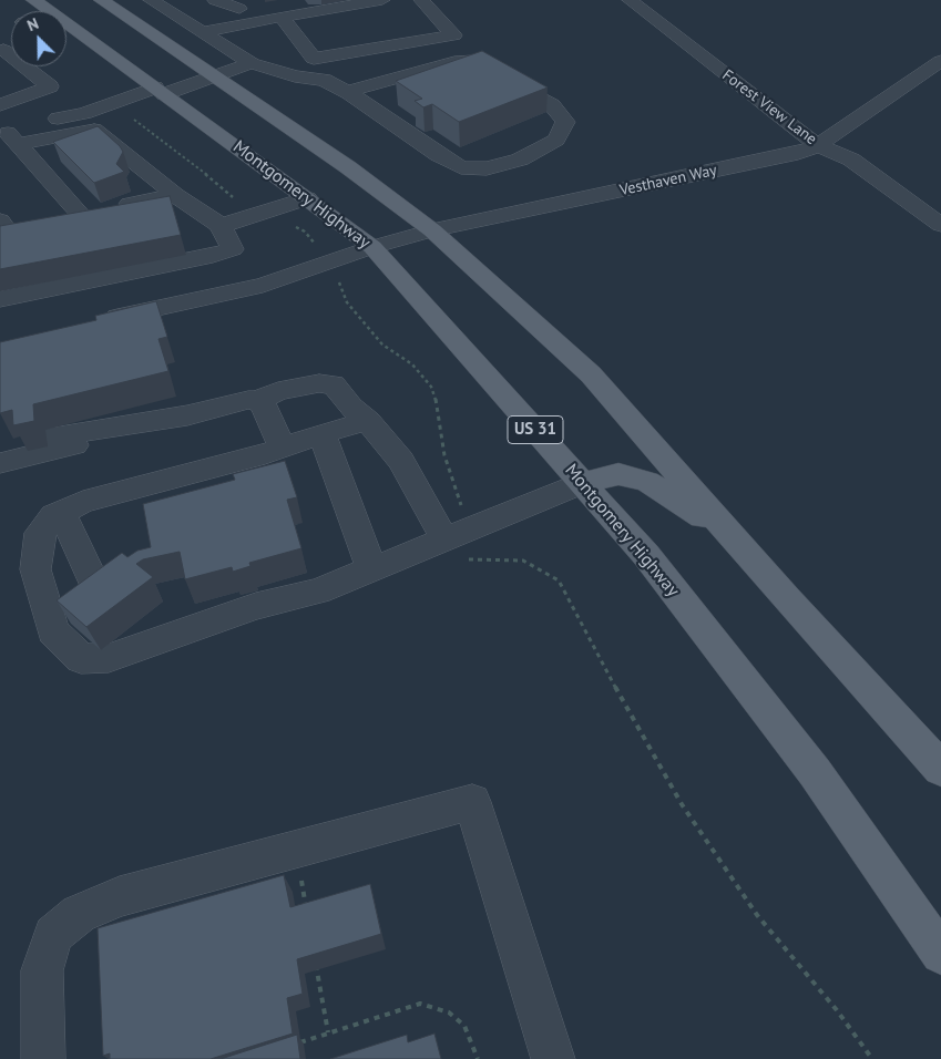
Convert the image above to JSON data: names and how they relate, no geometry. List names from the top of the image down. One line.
{"streets":{"main road":["Montgomery Highway","US 31"],"street":["Forest View Lane","Vesthaven Way"]},"crossings":[["Forest View Lane","Vesthaven Way"],["Vesthaven Way","Montgomery Highway"]],"north":"top left"}
